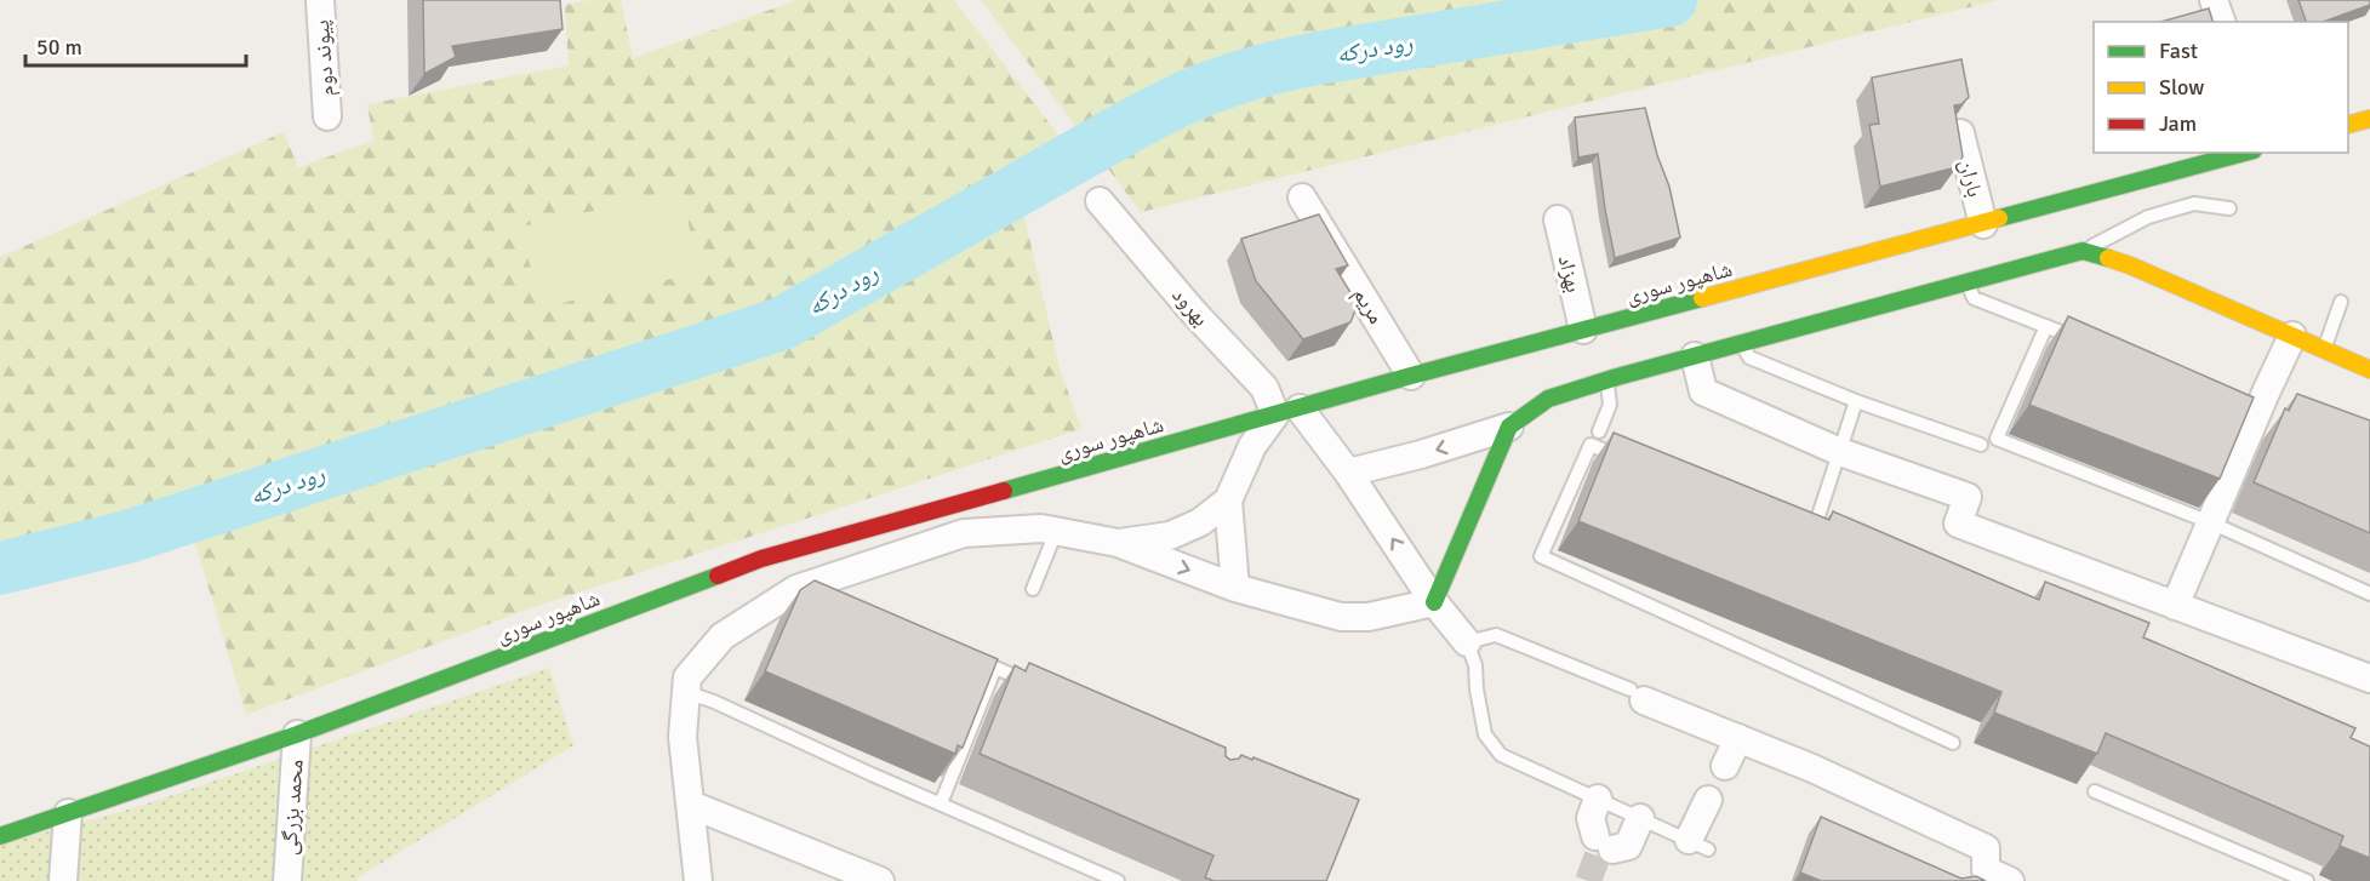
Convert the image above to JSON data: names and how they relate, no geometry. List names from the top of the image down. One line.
{"streets":{"street":["پیوند دوم","باران","بهزاد","شاهپور سوری","مریم","بهرود","محمد بزرگی"]},"crossings":[["باران","شاهپور سوری"],["بهزاد","شاهپور سوری"],["شاهپور سوری","مریم"],["شاهپور سوری","بهرود"],["شاهپور سوری","محمد بزرگی"]],"water":["رود درکه"],"legend":["Fast","Slow","Jam"],"scale_bar":"50 m"}
